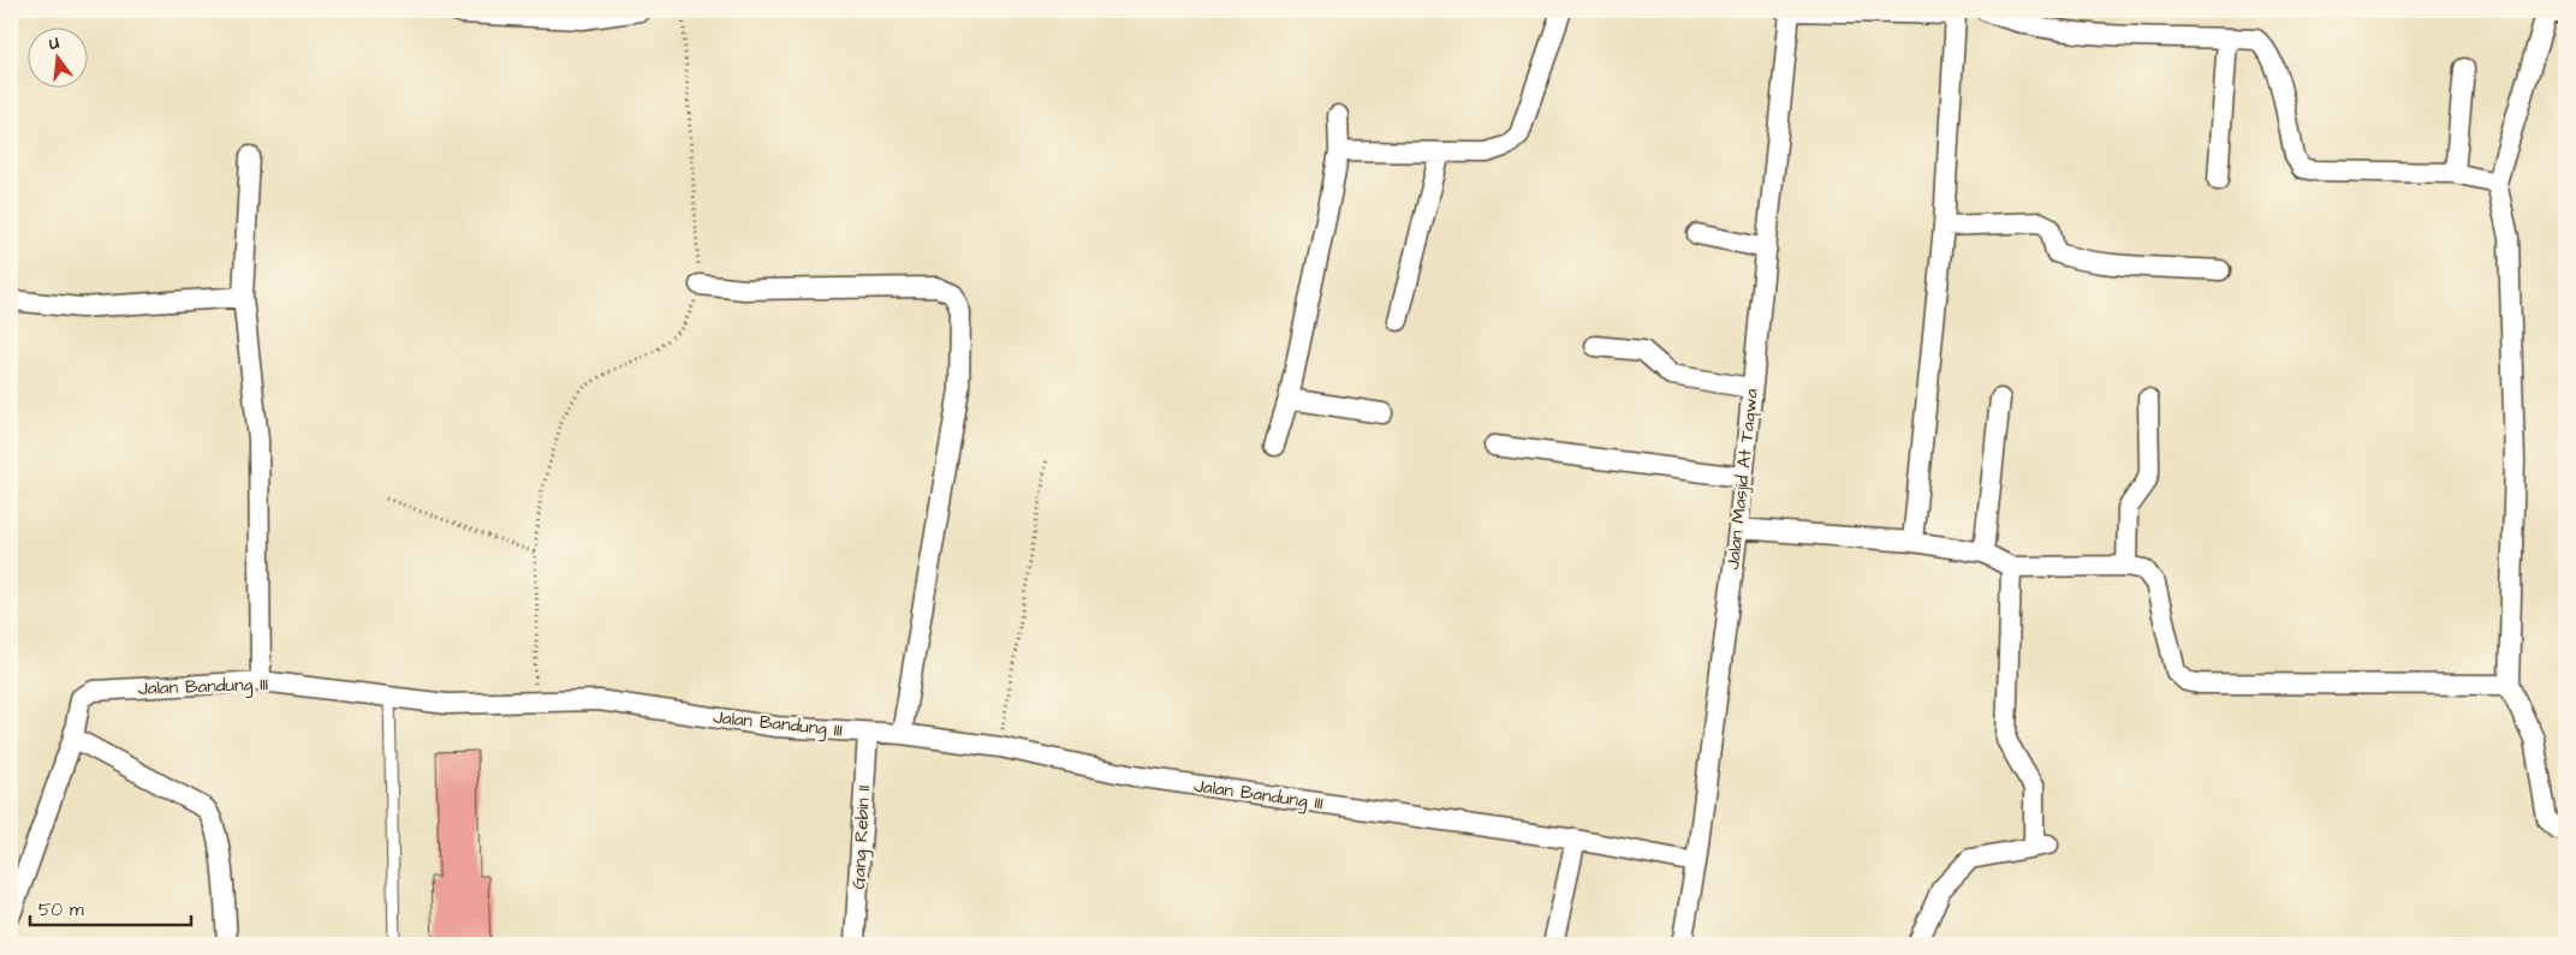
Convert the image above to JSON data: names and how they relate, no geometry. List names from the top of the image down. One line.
{"streets":{"street":["Jalan Masjid At Taqwa","Jalan Bandung III","Gang Rebin II"]},"crossings":[["Jalan Masjid At Taqwa","Jalan Bandung III"],["Jalan Bandung III","Gang Rebin II"]],"scale_bar":"50 m","north":"top"}
